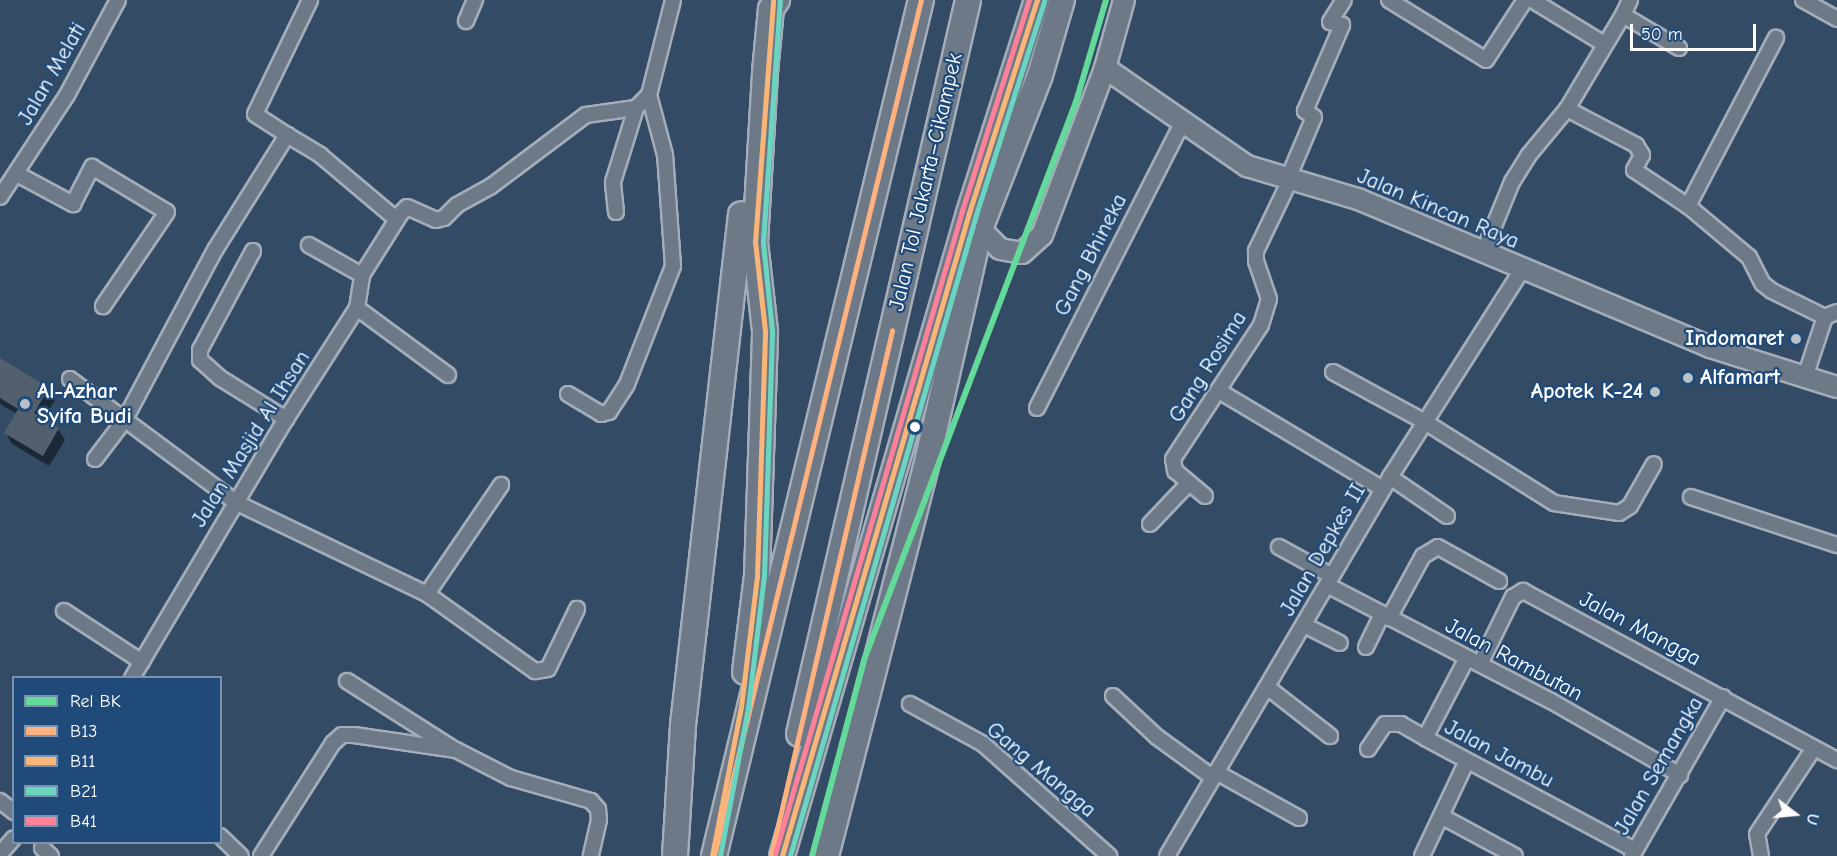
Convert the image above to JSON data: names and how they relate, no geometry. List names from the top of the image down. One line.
{"streets":{"highway":["Jalan Tol Jakarta–Cikampek"],"main road":["Jalan Kincan Raya"],"street":["Jalan Melati","Gang Bhineka","Gang Rosima","Jalan Masjid Al Ihsan","Jalan Depkes II","Jalan Mangga","Jalan Rambutan","Jalan Jambu","Jalan Semangka","Gang Mangga"]},"crossings":[["Jalan Kincan Raya","Gang Bhineka"],["Jalan Kincan Raya","Gang Rosima"],["Jalan Kincan Raya","Jalan Depkes II"],["Jalan Depkes II","Jalan Rambutan"],["Jalan Mangga","Jalan Rambutan"],["Jalan Mangga","Jalan Jambu"],["Jalan Mangga","Jalan Semangka"],["Jalan Rambutan","Jalan Jambu"],["Jalan Rambutan","Jalan Semangka"],["Jalan Jambu","Jalan Semangka"]],"places":["Indomaret","Alfamart","Apotek K-24","Al-Azhar Syifa Budi"],"lines":["rail line BK","transit line B13","transit line B11","transit line B41","transit line B21"],"legend":["Rel BK","B13","B11","B21","B41"],"scale_bar":"50 m","north":"right"}
